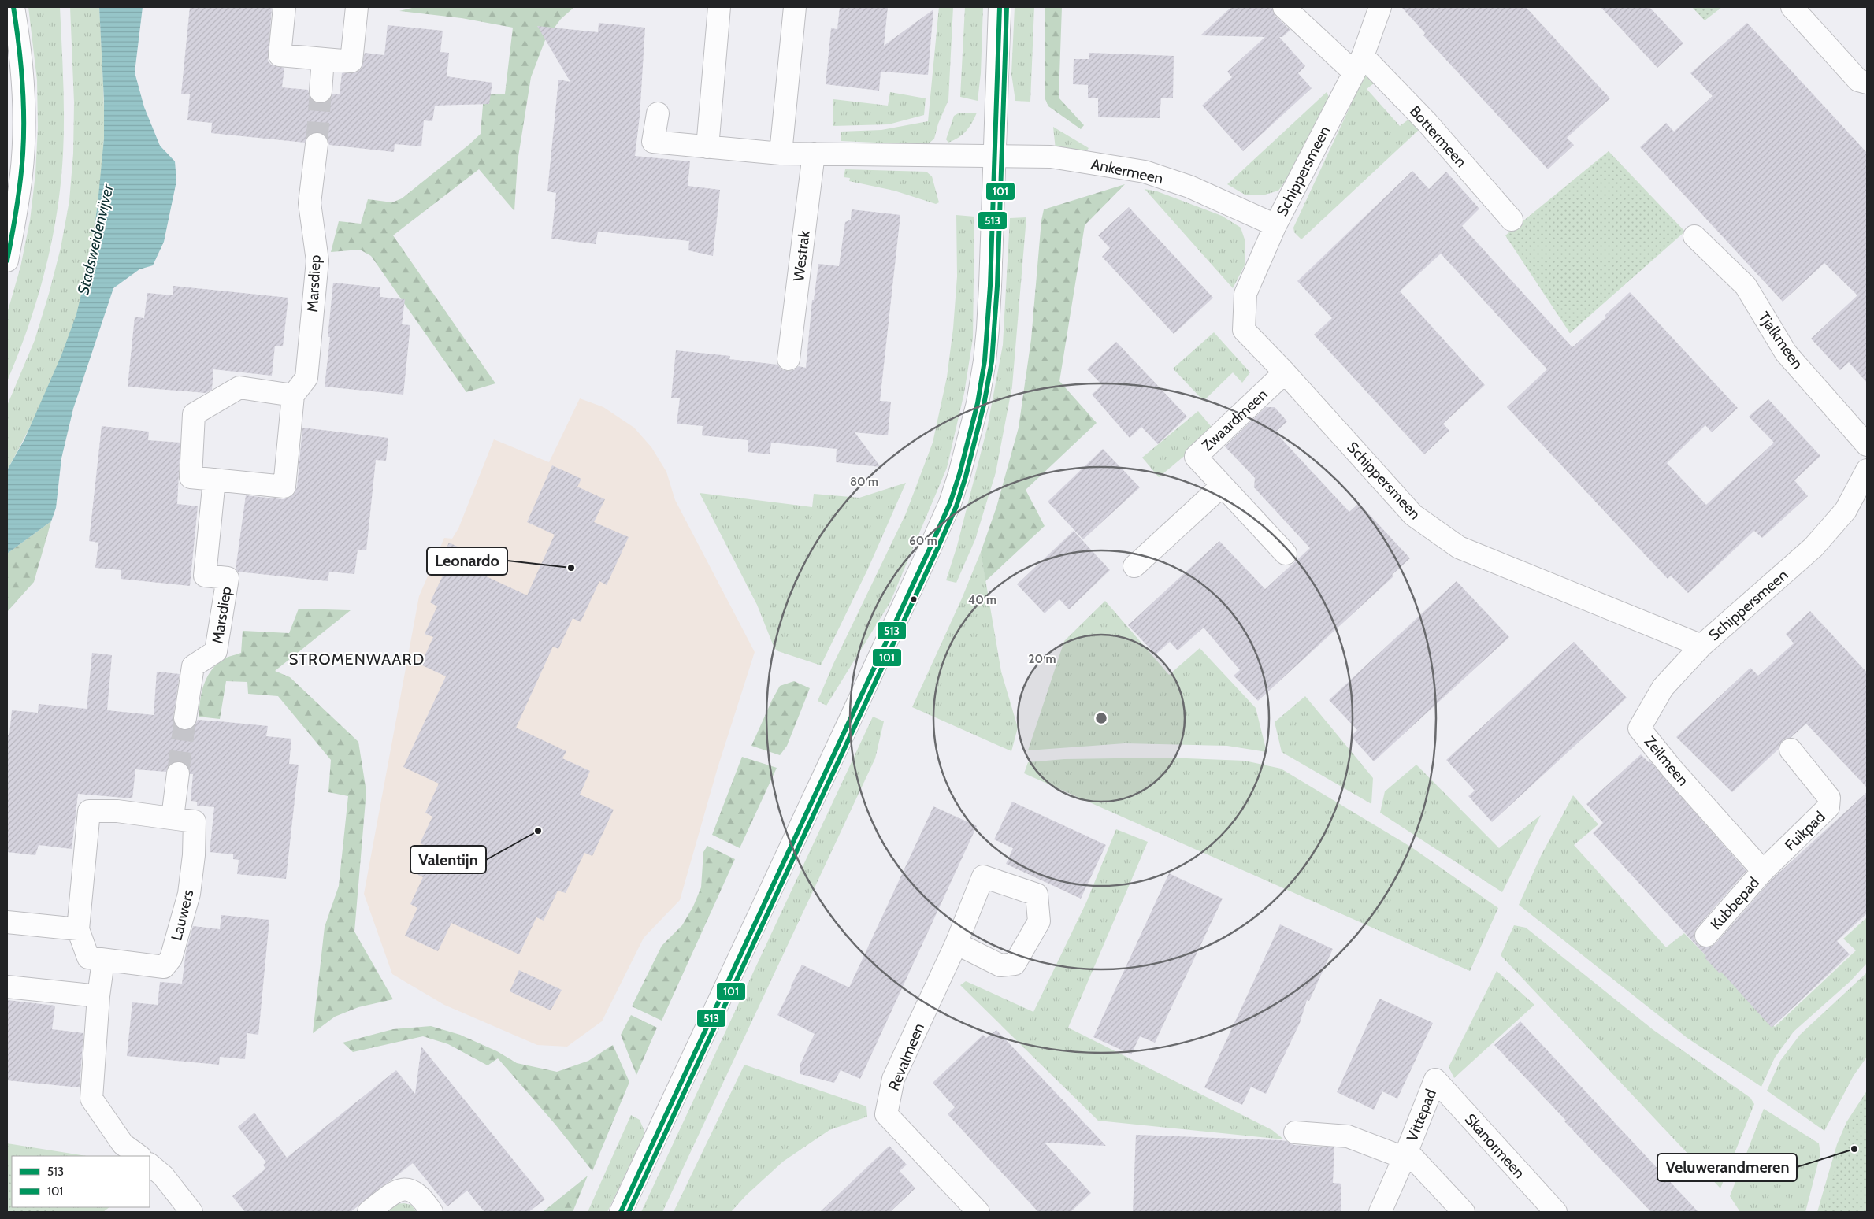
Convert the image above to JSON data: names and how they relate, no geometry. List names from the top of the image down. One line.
{"streets":{"street":["Bottermeen","Ankermeen","Schippersmeen","Westrak","Marsdiep","Tjalkmeen","Zwaardmeen","Zeilmeen","Fuikpad","Kubbepad","Lauwers","Revalmeen","Vittepad","Skanormeen"]},"crossings":[["Bottermeen","Schippersmeen"],["Ankermeen","Schippersmeen"],["Schippersmeen","Zwaardmeen"],["Schippersmeen","Zeilmeen"],["Zeilmeen","Fuikpad"],["Zeilmeen","Kubbepad"],["Fuikpad","Kubbepad"],["Vittepad","Skanormeen"]],"districts":["STROMENWAARD"],"water":["Stadsweidenvijver"],"places":["Leonardo","Valentijn","Veluwerandmeren"],"lines":["transit line 513","transit line 101"],"legend":["513","101"],"rings":["80 m","60 m","40 m","20 m"]}
